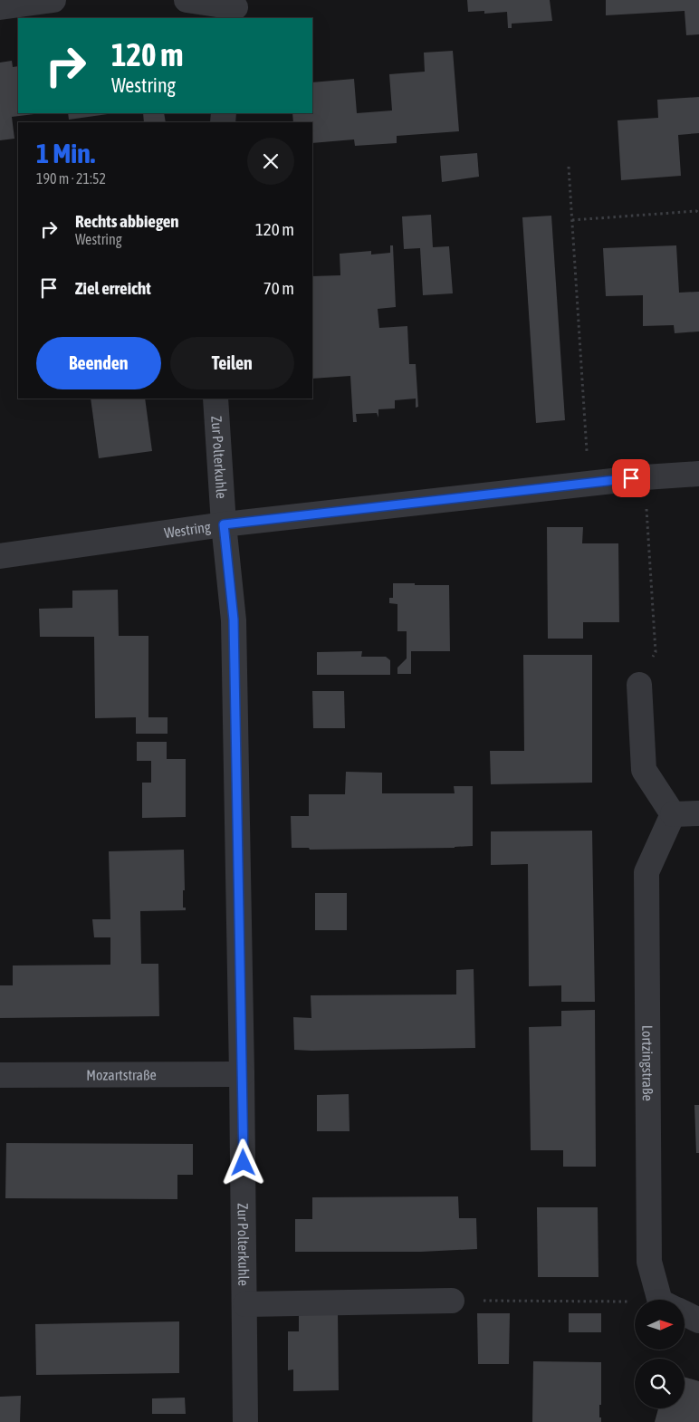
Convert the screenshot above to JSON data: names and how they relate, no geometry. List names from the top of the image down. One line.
{"streets":{"street":["Zur Polterkuhle","Westring","Lortzingstraße","Mozartstraße"]},"crossings":[["Zur Polterkuhle","Westring"],["Zur Polterkuhle","Mozartstraße"]],"north":"right","page":{"turn":["120 m","Westring"],"heading":["1 Min.","190 m · 21:52"],"list":[{"name":"Rechts abbiegen","note":"Westring","value":"120 m"},{"name":"Ziel erreicht","value":"70 m"}],"buttons":["Beenden","Teilen"]}}
